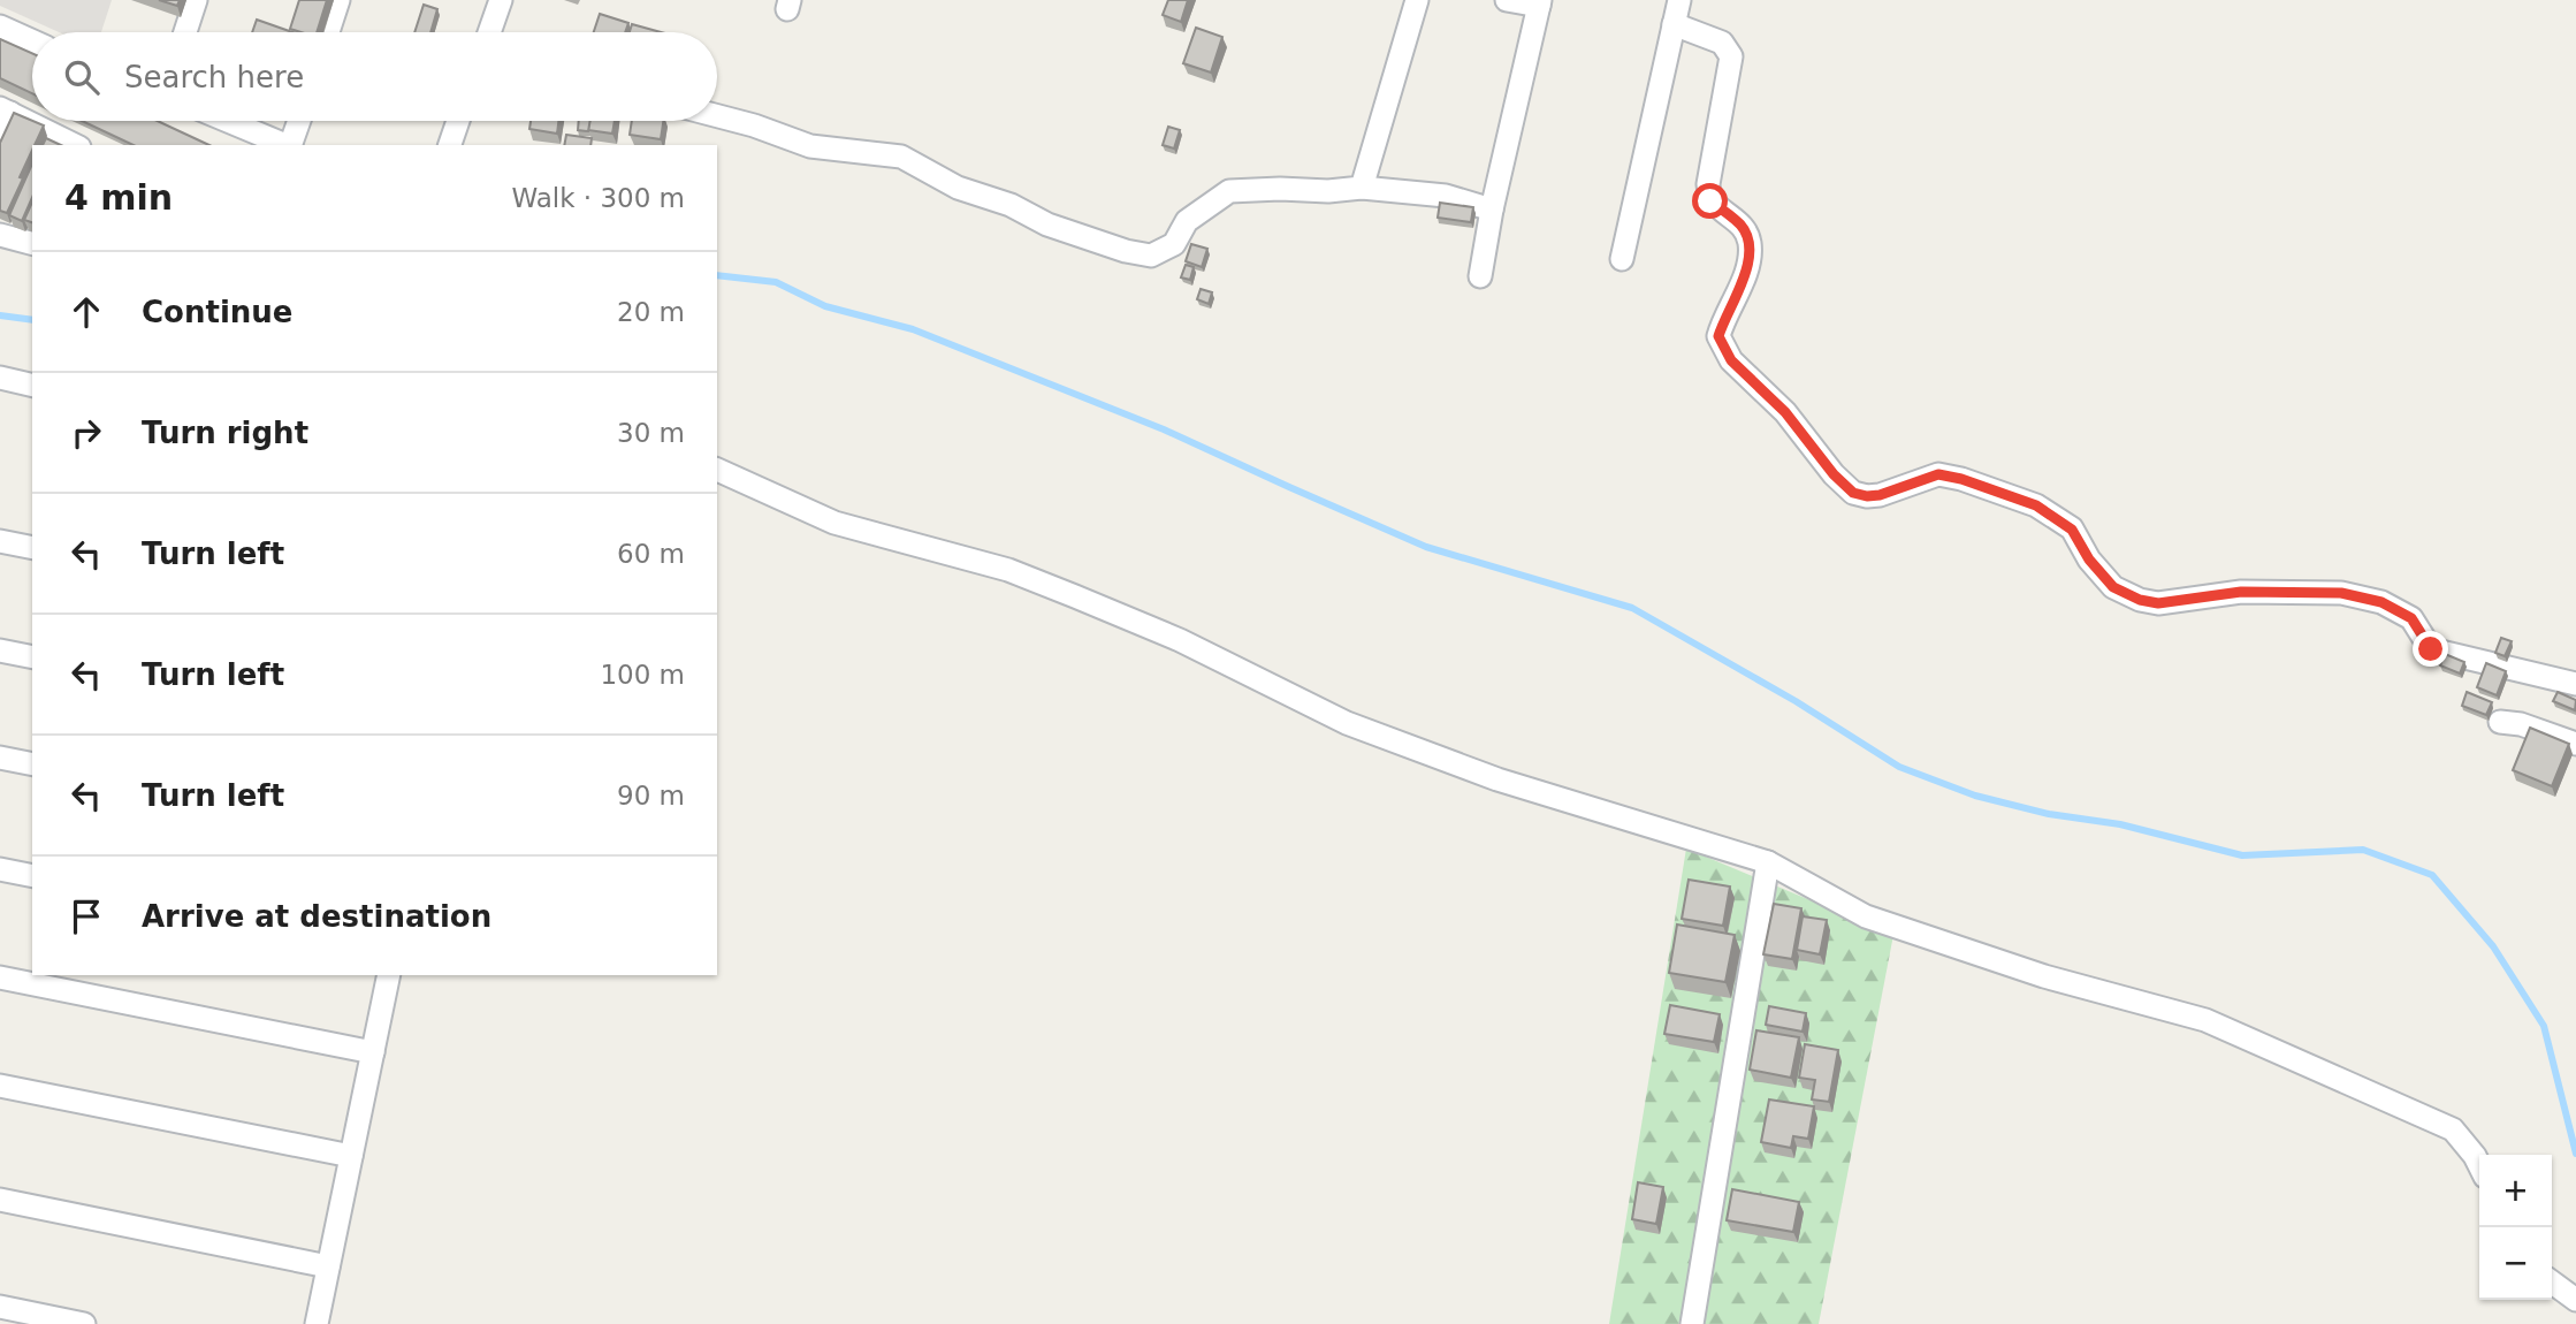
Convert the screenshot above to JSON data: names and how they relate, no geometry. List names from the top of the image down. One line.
{"page":{"search":"Search here","heading":["4 min","Walk · 300 m"],"list":[["Continue","20 m"],["Turn right","30 m"],["Turn left","60 m"],["Turn left","100 m"],["Turn left","90 m"],"Arrive at destination"],"map_buttons":["+","−"]}}
